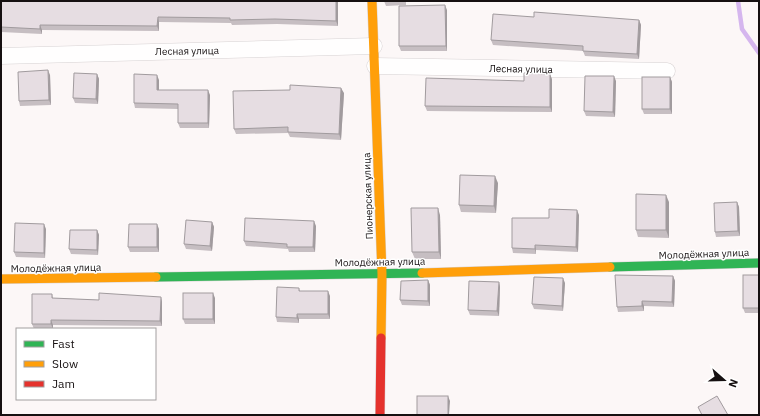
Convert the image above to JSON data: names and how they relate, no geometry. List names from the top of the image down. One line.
{"streets":{"street":["Лесная улица","Пионерская улица","Молодёжная улица"]},"crossings":[["Лесная улица","Пионерская улица"],["Пионерская улица","Молодёжная улица"]],"legend":["Fast","Slow","Jam"],"north":"right"}
